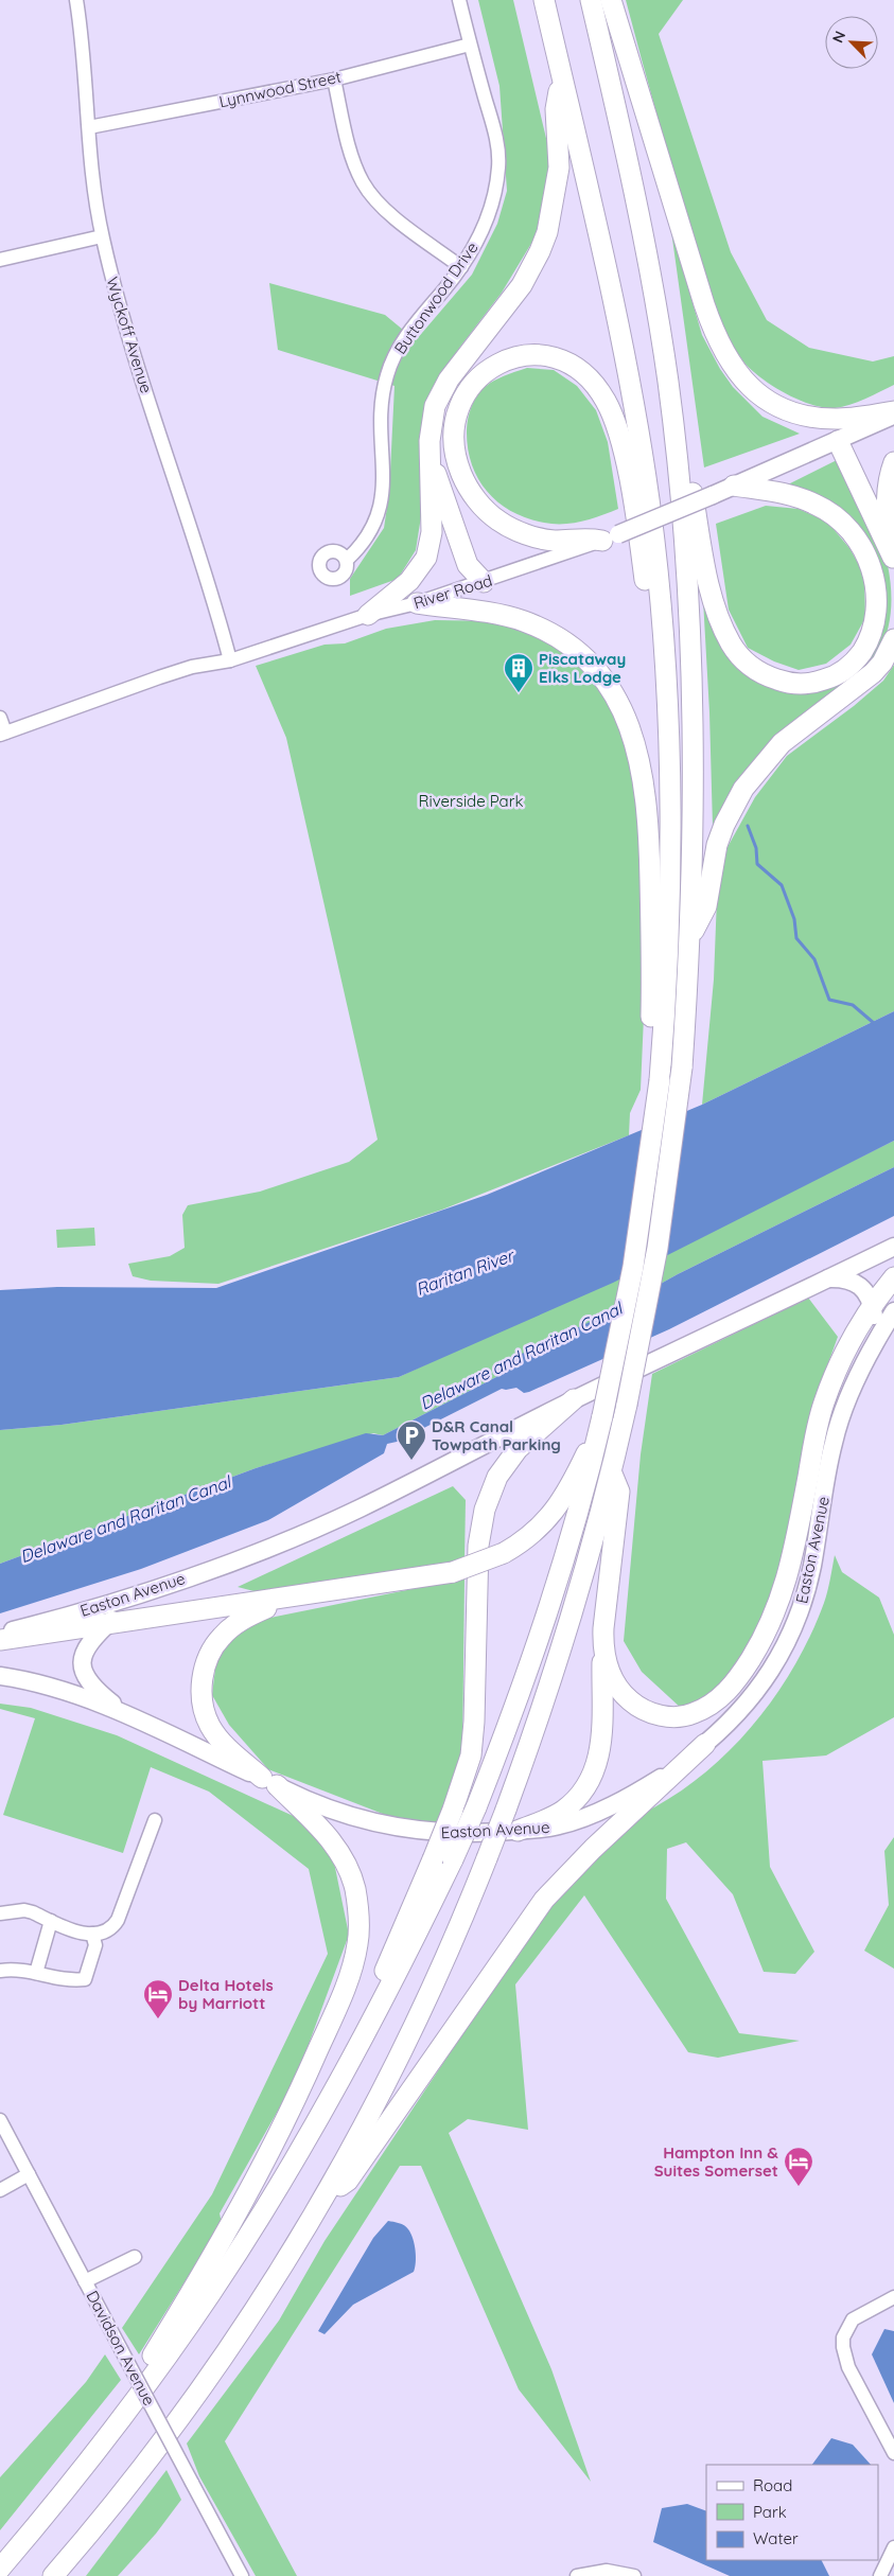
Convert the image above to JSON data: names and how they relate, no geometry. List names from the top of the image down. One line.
{"streets":{"main road":["River Road","Easton Avenue"],"street":["Lynnwood Street","Buttonwood Drive","Wyckoff Avenue","Davidson Avenue"]},"crossings":[["Lynnwood Street","Buttonwood Drive"],["Lynnwood Street","Wyckoff Avenue"],["Wyckoff Avenue","River Road"]],"water":["Raritan River","Delaware and Raritan Canal"],"parks":["Riverside Park"],"places":{"building":["Piscataway Elks Lodge"],"parking":["D&R Canal Towpath Parking"],"hotel":["Delta Hotels by Marriott","Hampton Inn & Suites Somerset"]},"legend":["Road","Park","Water"],"north":"top left"}
